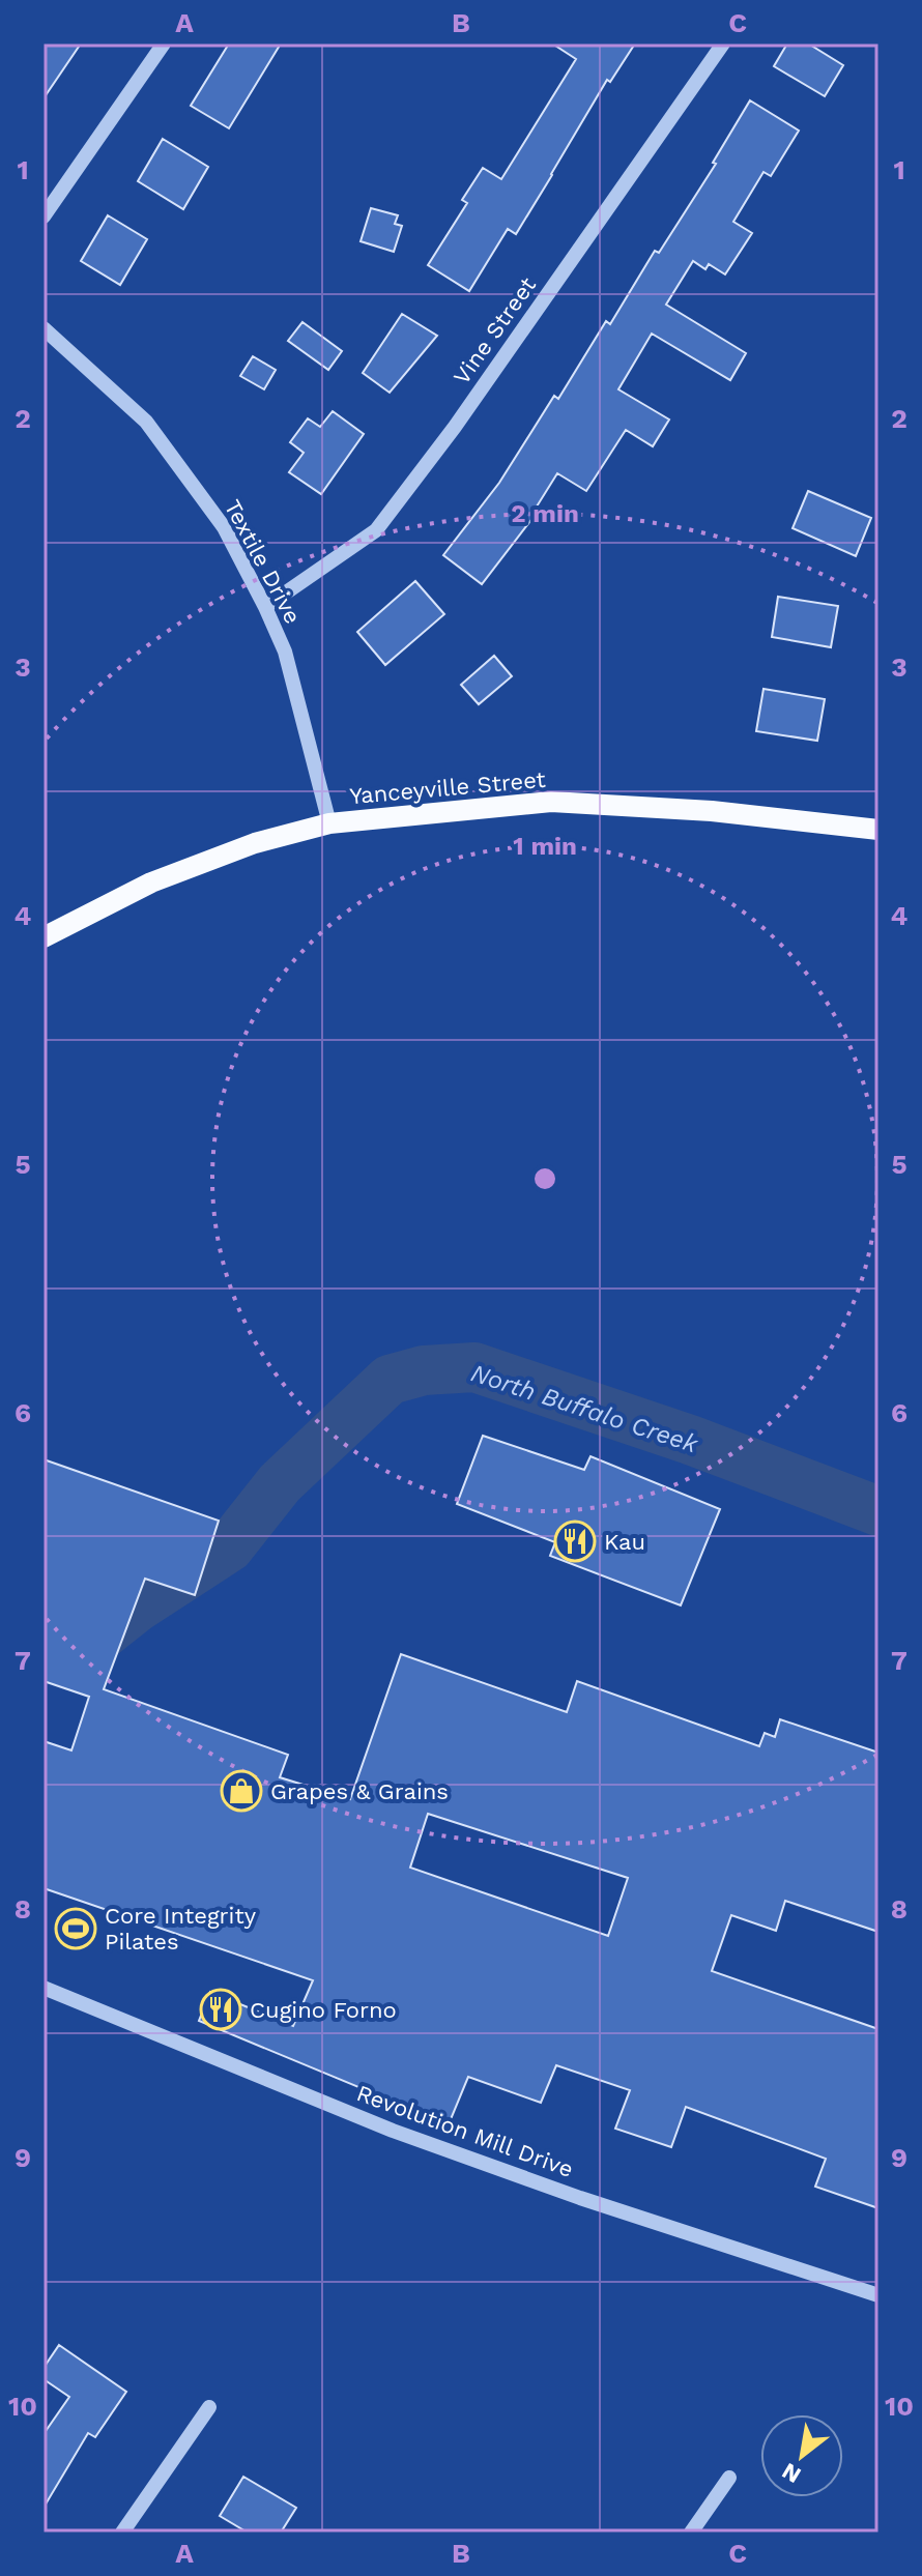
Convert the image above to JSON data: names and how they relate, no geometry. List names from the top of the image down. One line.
{"streets":{"main road":["Yanceyville Street"],"street":["Vine Street","Textile Drive","Revolution Mill Drive"]},"crossings":[["Vine Street","Textile Drive"],["Textile Drive","Yanceyville Street"]],"water":["North Buffalo Creek"],"places":{"restaurant":["Kau","Cugino Forno"],"shop":["Grapes & Grains"],"sports":["Core Integrity Pilates"]},"north":"bottom left","grid":{"columns":["A","B","C"],"rows":["1","2","3","4","5","6","7","8","9","10"]},"rings":["2 min","1 min"]}
